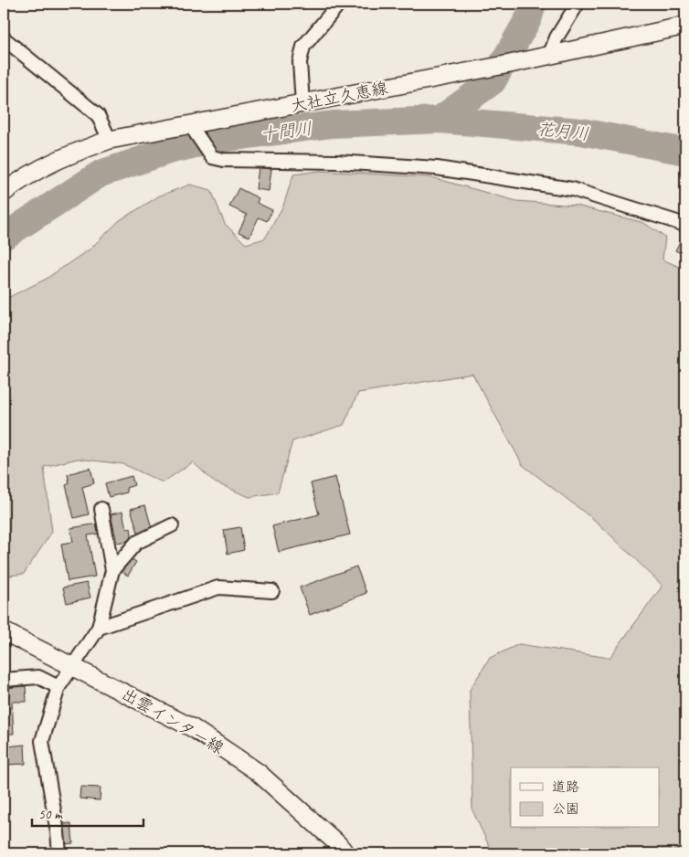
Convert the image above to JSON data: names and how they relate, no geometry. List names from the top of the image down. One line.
{"streets":{"main road":["大社立久恵線","出雲インター線"]},"water":["十間川","花月川"],"legend":["道路","公園"],"scale_bar":"50 m"}
